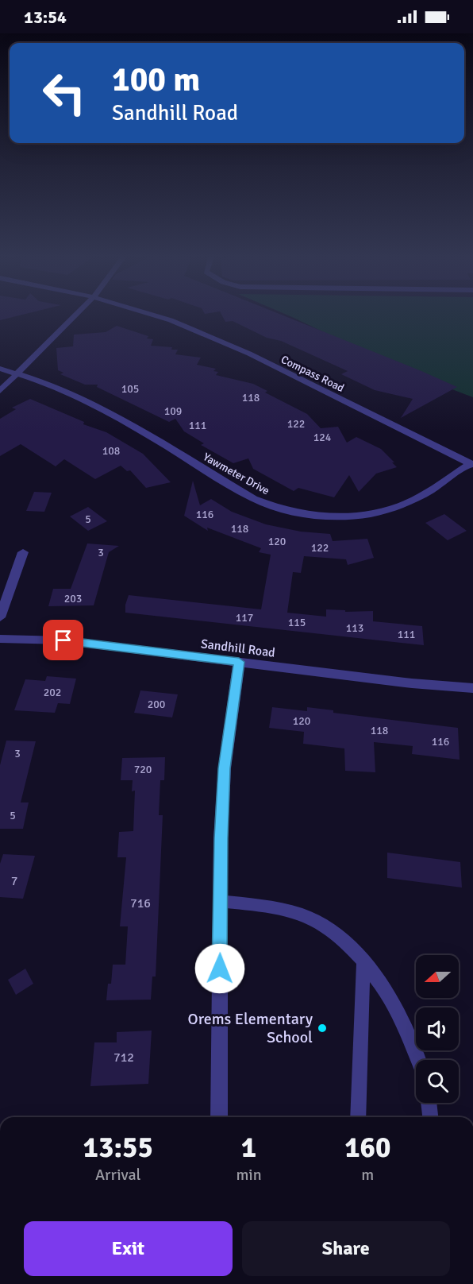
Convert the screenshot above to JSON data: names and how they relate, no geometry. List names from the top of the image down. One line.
{"streets":{"street":["Compass Road","Yawmeter Drive","Sandhill Road"]},"crossings":[["Compass Road","Yawmeter Drive"]],"places":["Orems Elementary School"],"house_numbers":["105","118","109","122","111","124","108","116","5","118","120","122","3","203","117","115","113","111","202","200","120","118","116","3","720","5","7","716","712"],"north":"left","page":{"status":"13:54","turn":["100 m","Sandhill Road"],"eta":["13:55","Arrival","1","min","160","m"],"buttons":["Exit","Share"]}}
